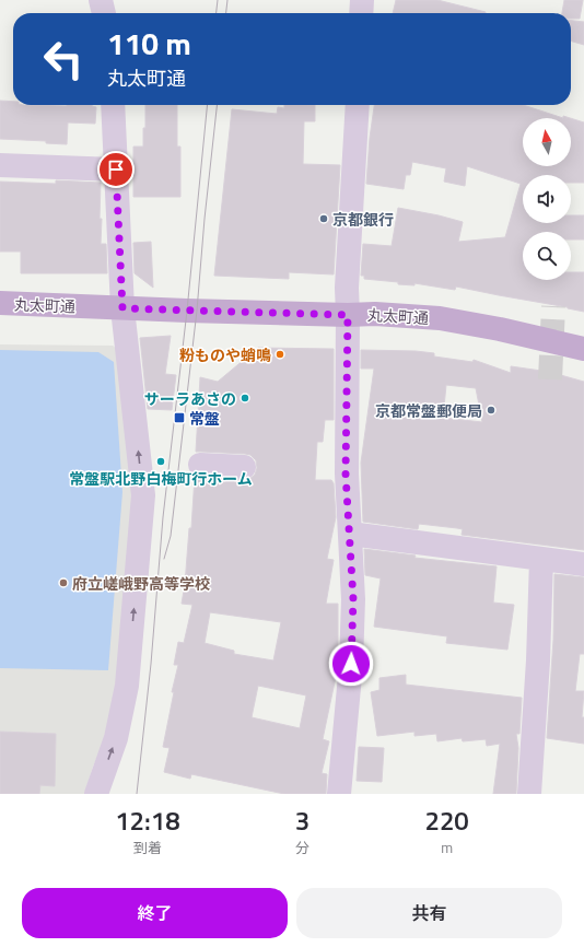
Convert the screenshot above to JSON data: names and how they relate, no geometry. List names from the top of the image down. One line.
{"streets":{"main road":["丸太町通"]},"places":{"other":["京都銀行","粉ものや蛸鳴","サーラあさの","京都常盤郵便局","常盤駅北野白梅町行ホーム","府立嵯峨野高等学校"],"transit":["常盤"]},"north":"top","page":{"turn":["110 m","丸太町通"],"eta":["12:18","到着","3","分","220","m"],"buttons":["終了","共有"]}}
